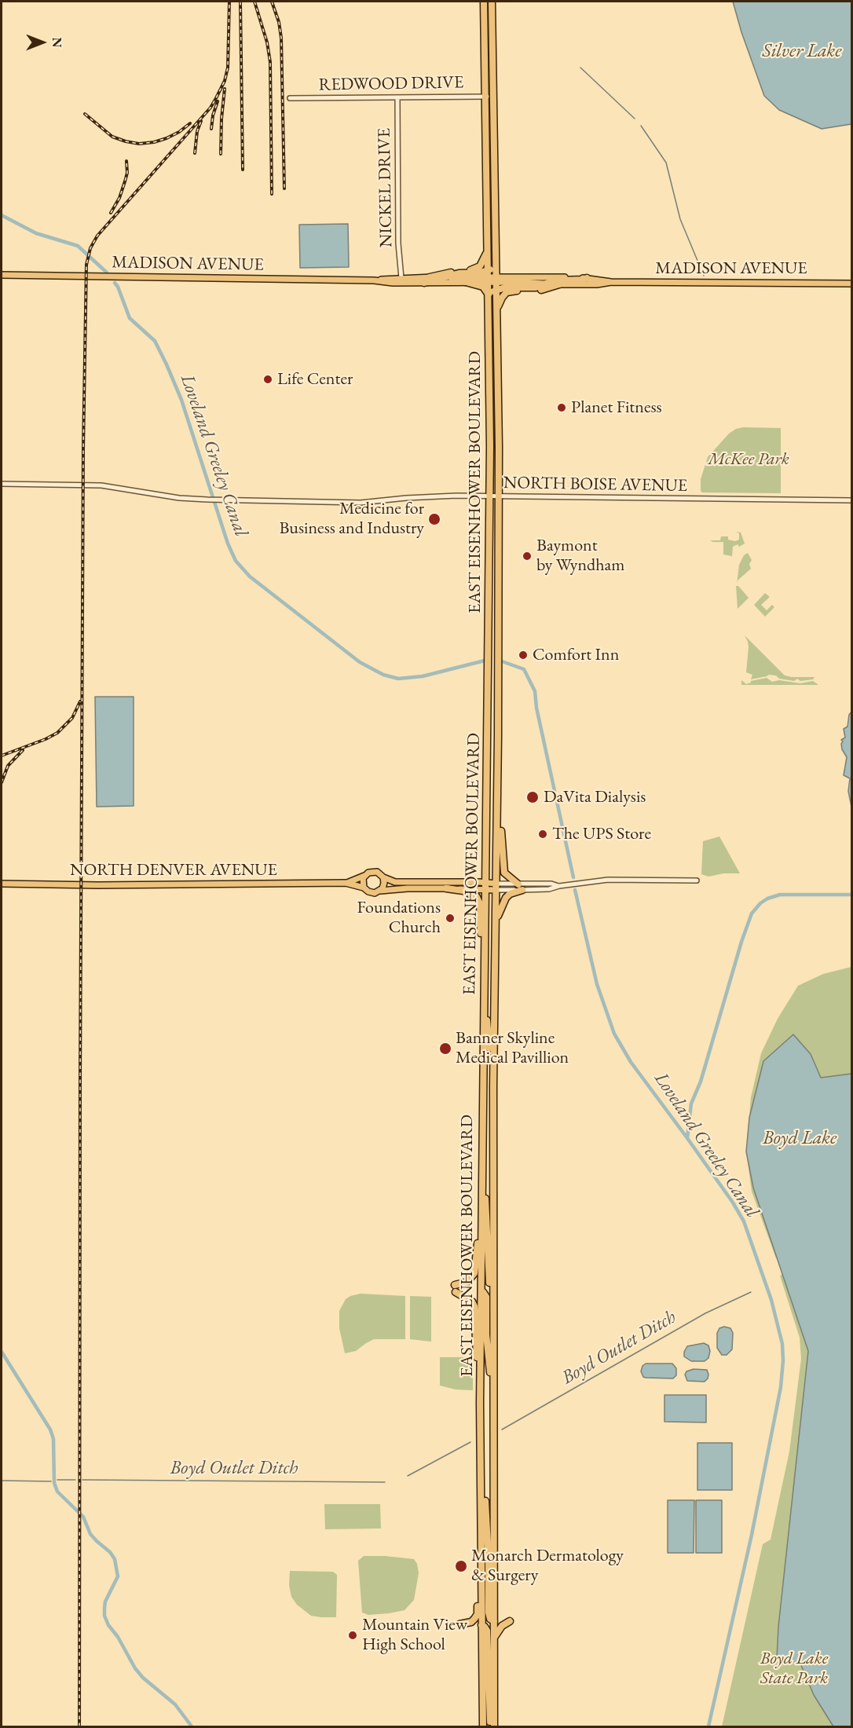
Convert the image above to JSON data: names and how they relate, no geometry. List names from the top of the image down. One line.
{"streets":{"highway":["EAST EISENHOWER BOULEVARD"],"main road":["MADISON AVENUE","NORTH DENVER AVENUE"],"street":["REDWOOD DRIVE","NICKEL DRIVE","NORTH BOISE AVENUE"]},"crossings":[["REDWOOD DRIVE","NICKEL DRIVE"],["REDWOOD DRIVE","EAST EISENHOWER BOULEVARD"],["NICKEL DRIVE","MADISON AVENUE"],["MADISON AVENUE","EAST EISENHOWER BOULEVARD"],["EAST EISENHOWER BOULEVARD","NORTH BOISE AVENUE"]],"water":["Silver Lake","Loveland Greeley Canal","Boyd Lake","Boyd Outlet Ditch"],"parks":["McKee Park","Boyd Lake State Park"],"places":["Life Center","Planet Fitness","Medicine for Business and Industry","Baymont by Wyndham","Comfort Inn","DaVita Dialysis","The UPS Store","Foundations Church","Banner Skyline Medical Pavillion","Monarch Dermatology & Surgery","Mountain View High School"],"north":"right"}
